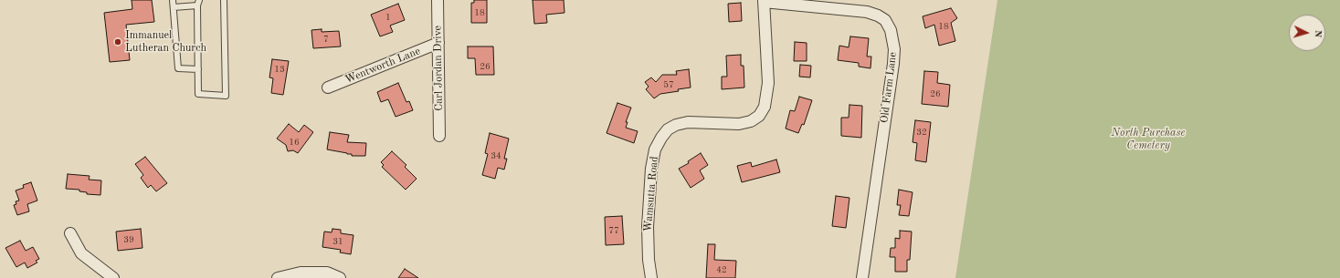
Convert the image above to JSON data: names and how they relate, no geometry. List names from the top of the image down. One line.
{"streets":{"street":["Wentworth Lane","Carl Jordan Drive","Old Farm Lane","Wamsutta Road"]},"crossings":[["Wentworth Lane","Carl Jordan Drive"],["Old Farm Lane","Wamsutta Road"]],"parks":["North Purchase Cemetery"],"places":["Immanuel Lutheran Church"],"house_numbers":["18","1","18","7","26","13","57","26","32","16","34","77","39","31","42"],"north":"right"}
